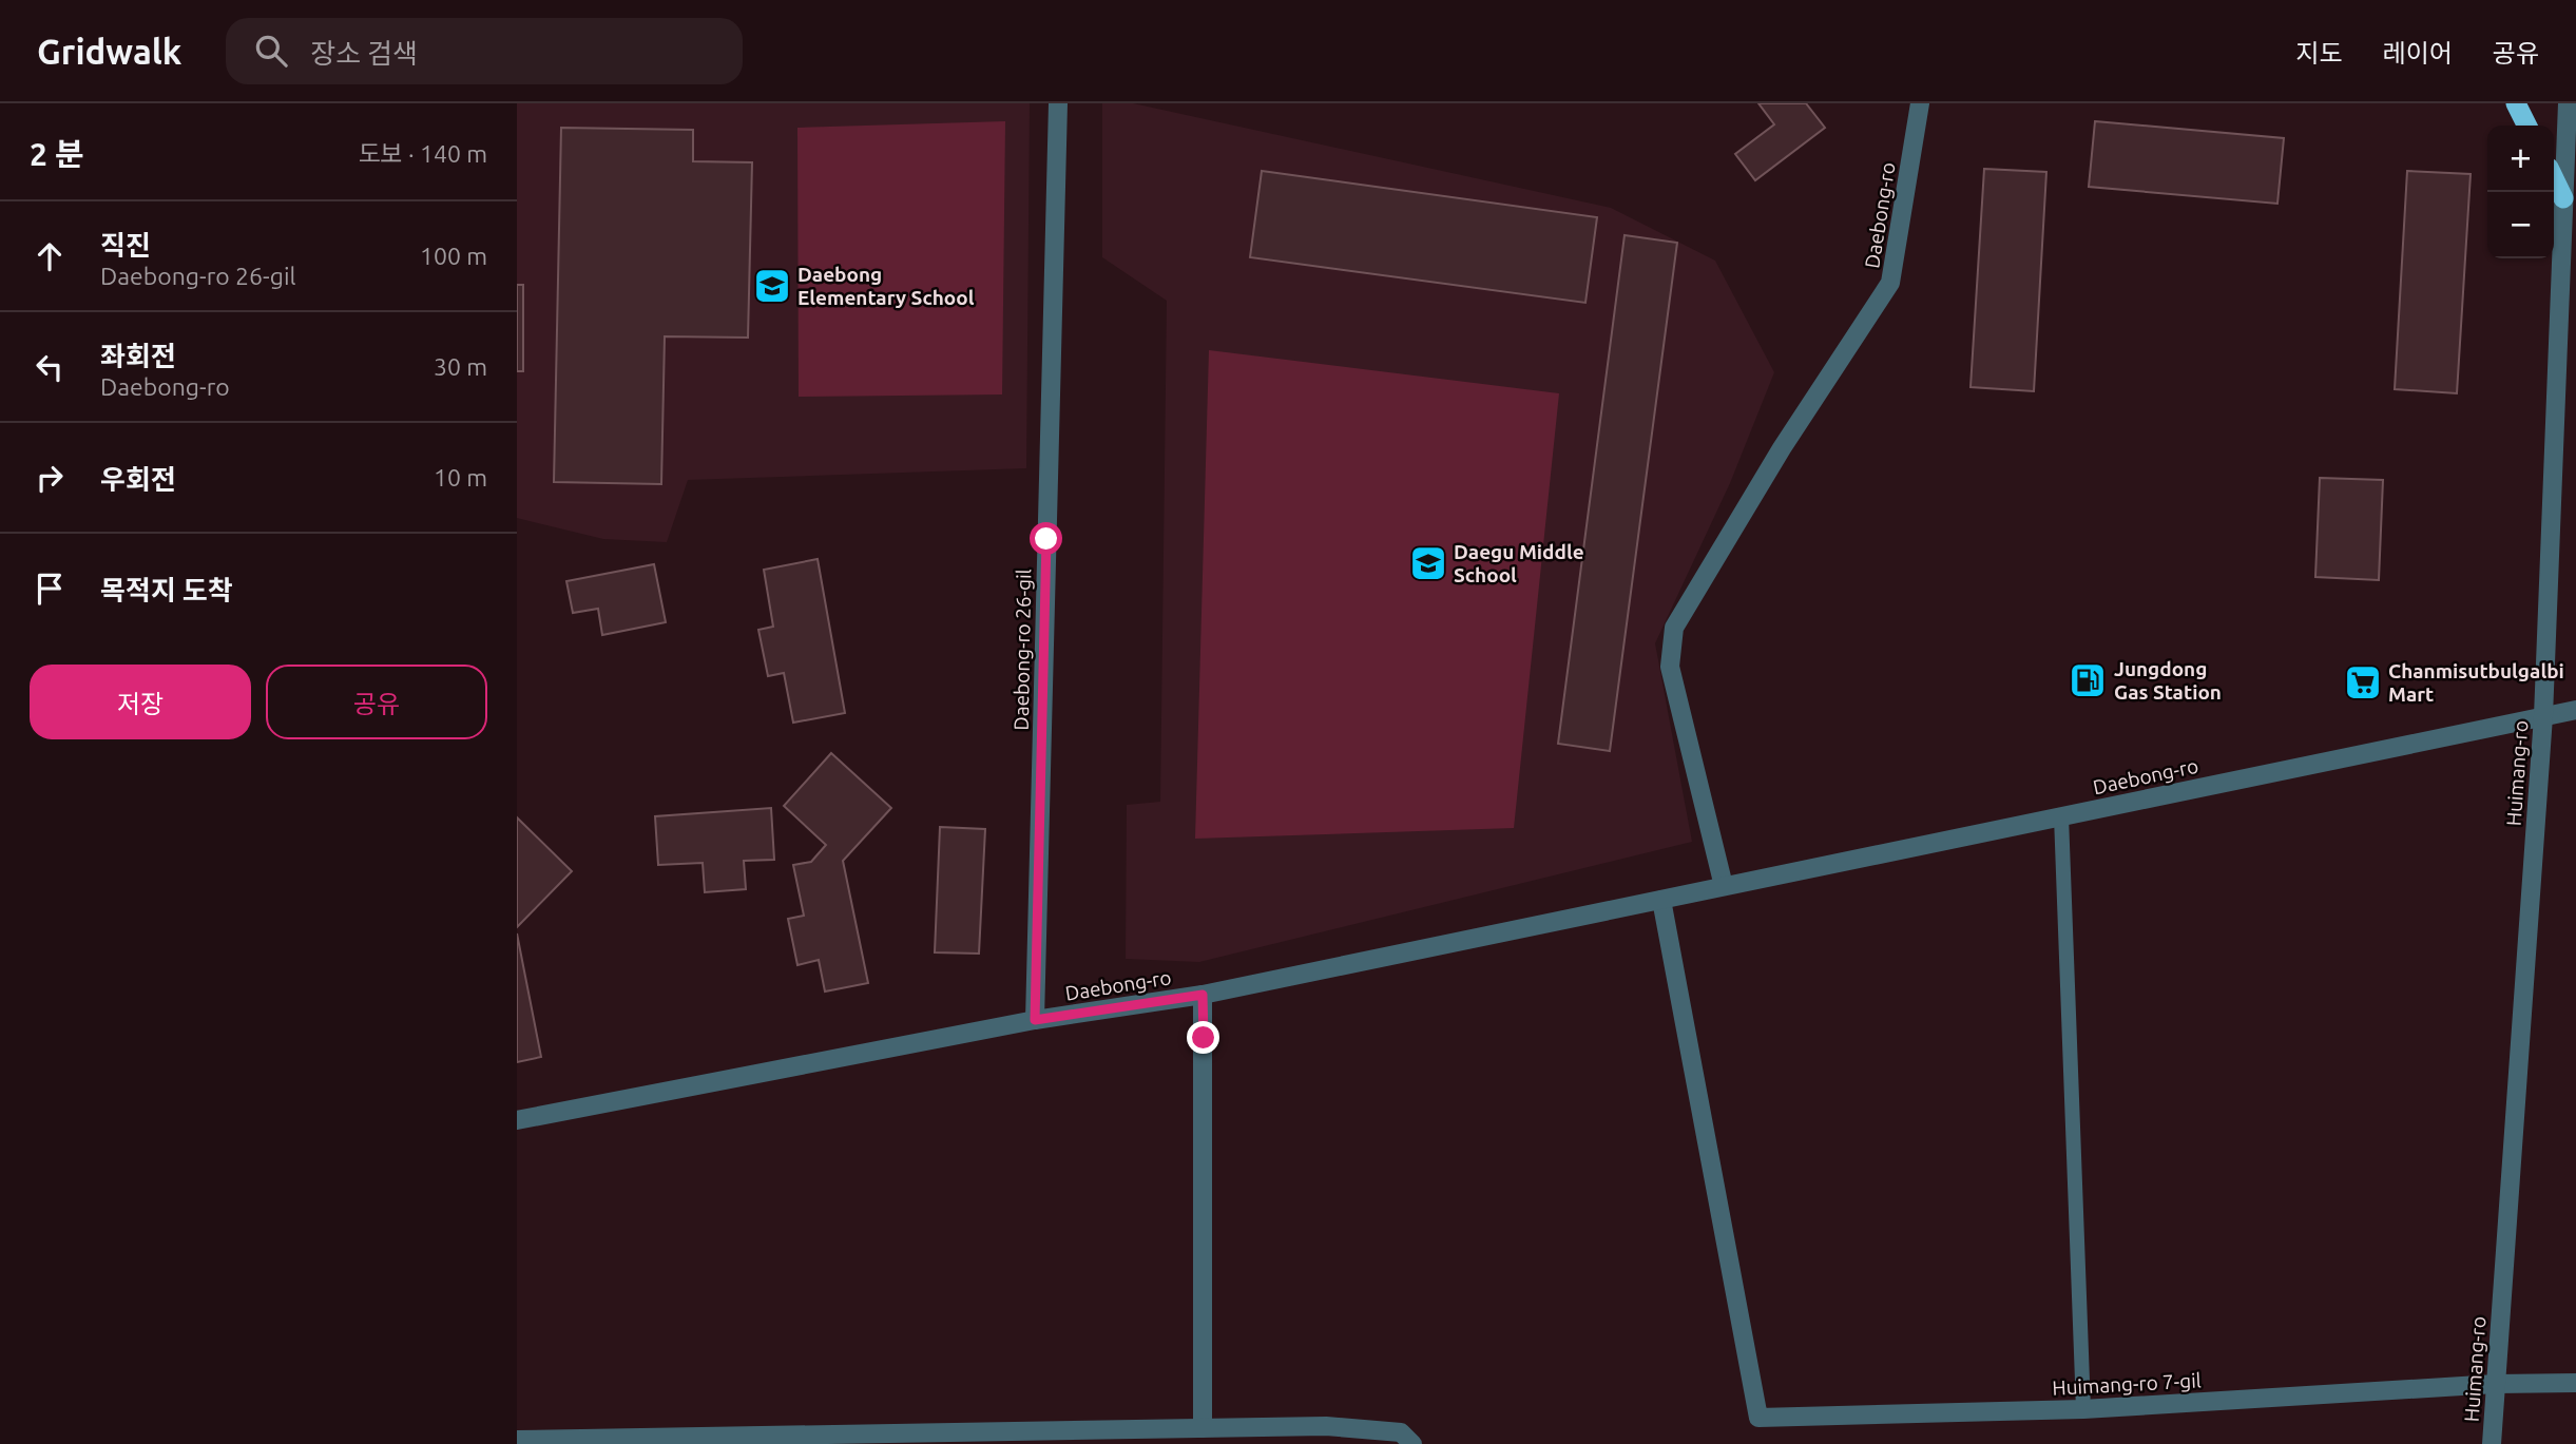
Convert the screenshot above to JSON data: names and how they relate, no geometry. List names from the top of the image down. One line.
{"streets":{"street":["Daebong-ro","Daebong-ro 26-gil","Huimang-ro","Huimang-ro 7-gil"]},"crossings":[["Daebong-ro","Daebong-ro 26-gil"],["Daebong-ro","Huimang-ro"],["Daebong-ro","Huimang-ro 7-gil"],["Huimang-ro","Huimang-ro 7-gil"]],"places":{"school or university":["Daebong Elementary School","Daegu Middle School"],"fuel station":["Jungdong Gas Station"],"supermarket":["Chanmisutbulgalbi Mart"]},"page":{"header":"Gridwalk","search":"장소 검색","nav":["지도","레이어","공유"],"heading":["2 분","도보 · 140 m"],"map_buttons":["+","−"],"list":[["직진","Daebong-ro 26-gil","100 m"],["좌회전","Daebong-ro","30 m"],["우회전","10 m"],"목적지 도착"],"buttons":["저장","공유"]}}
